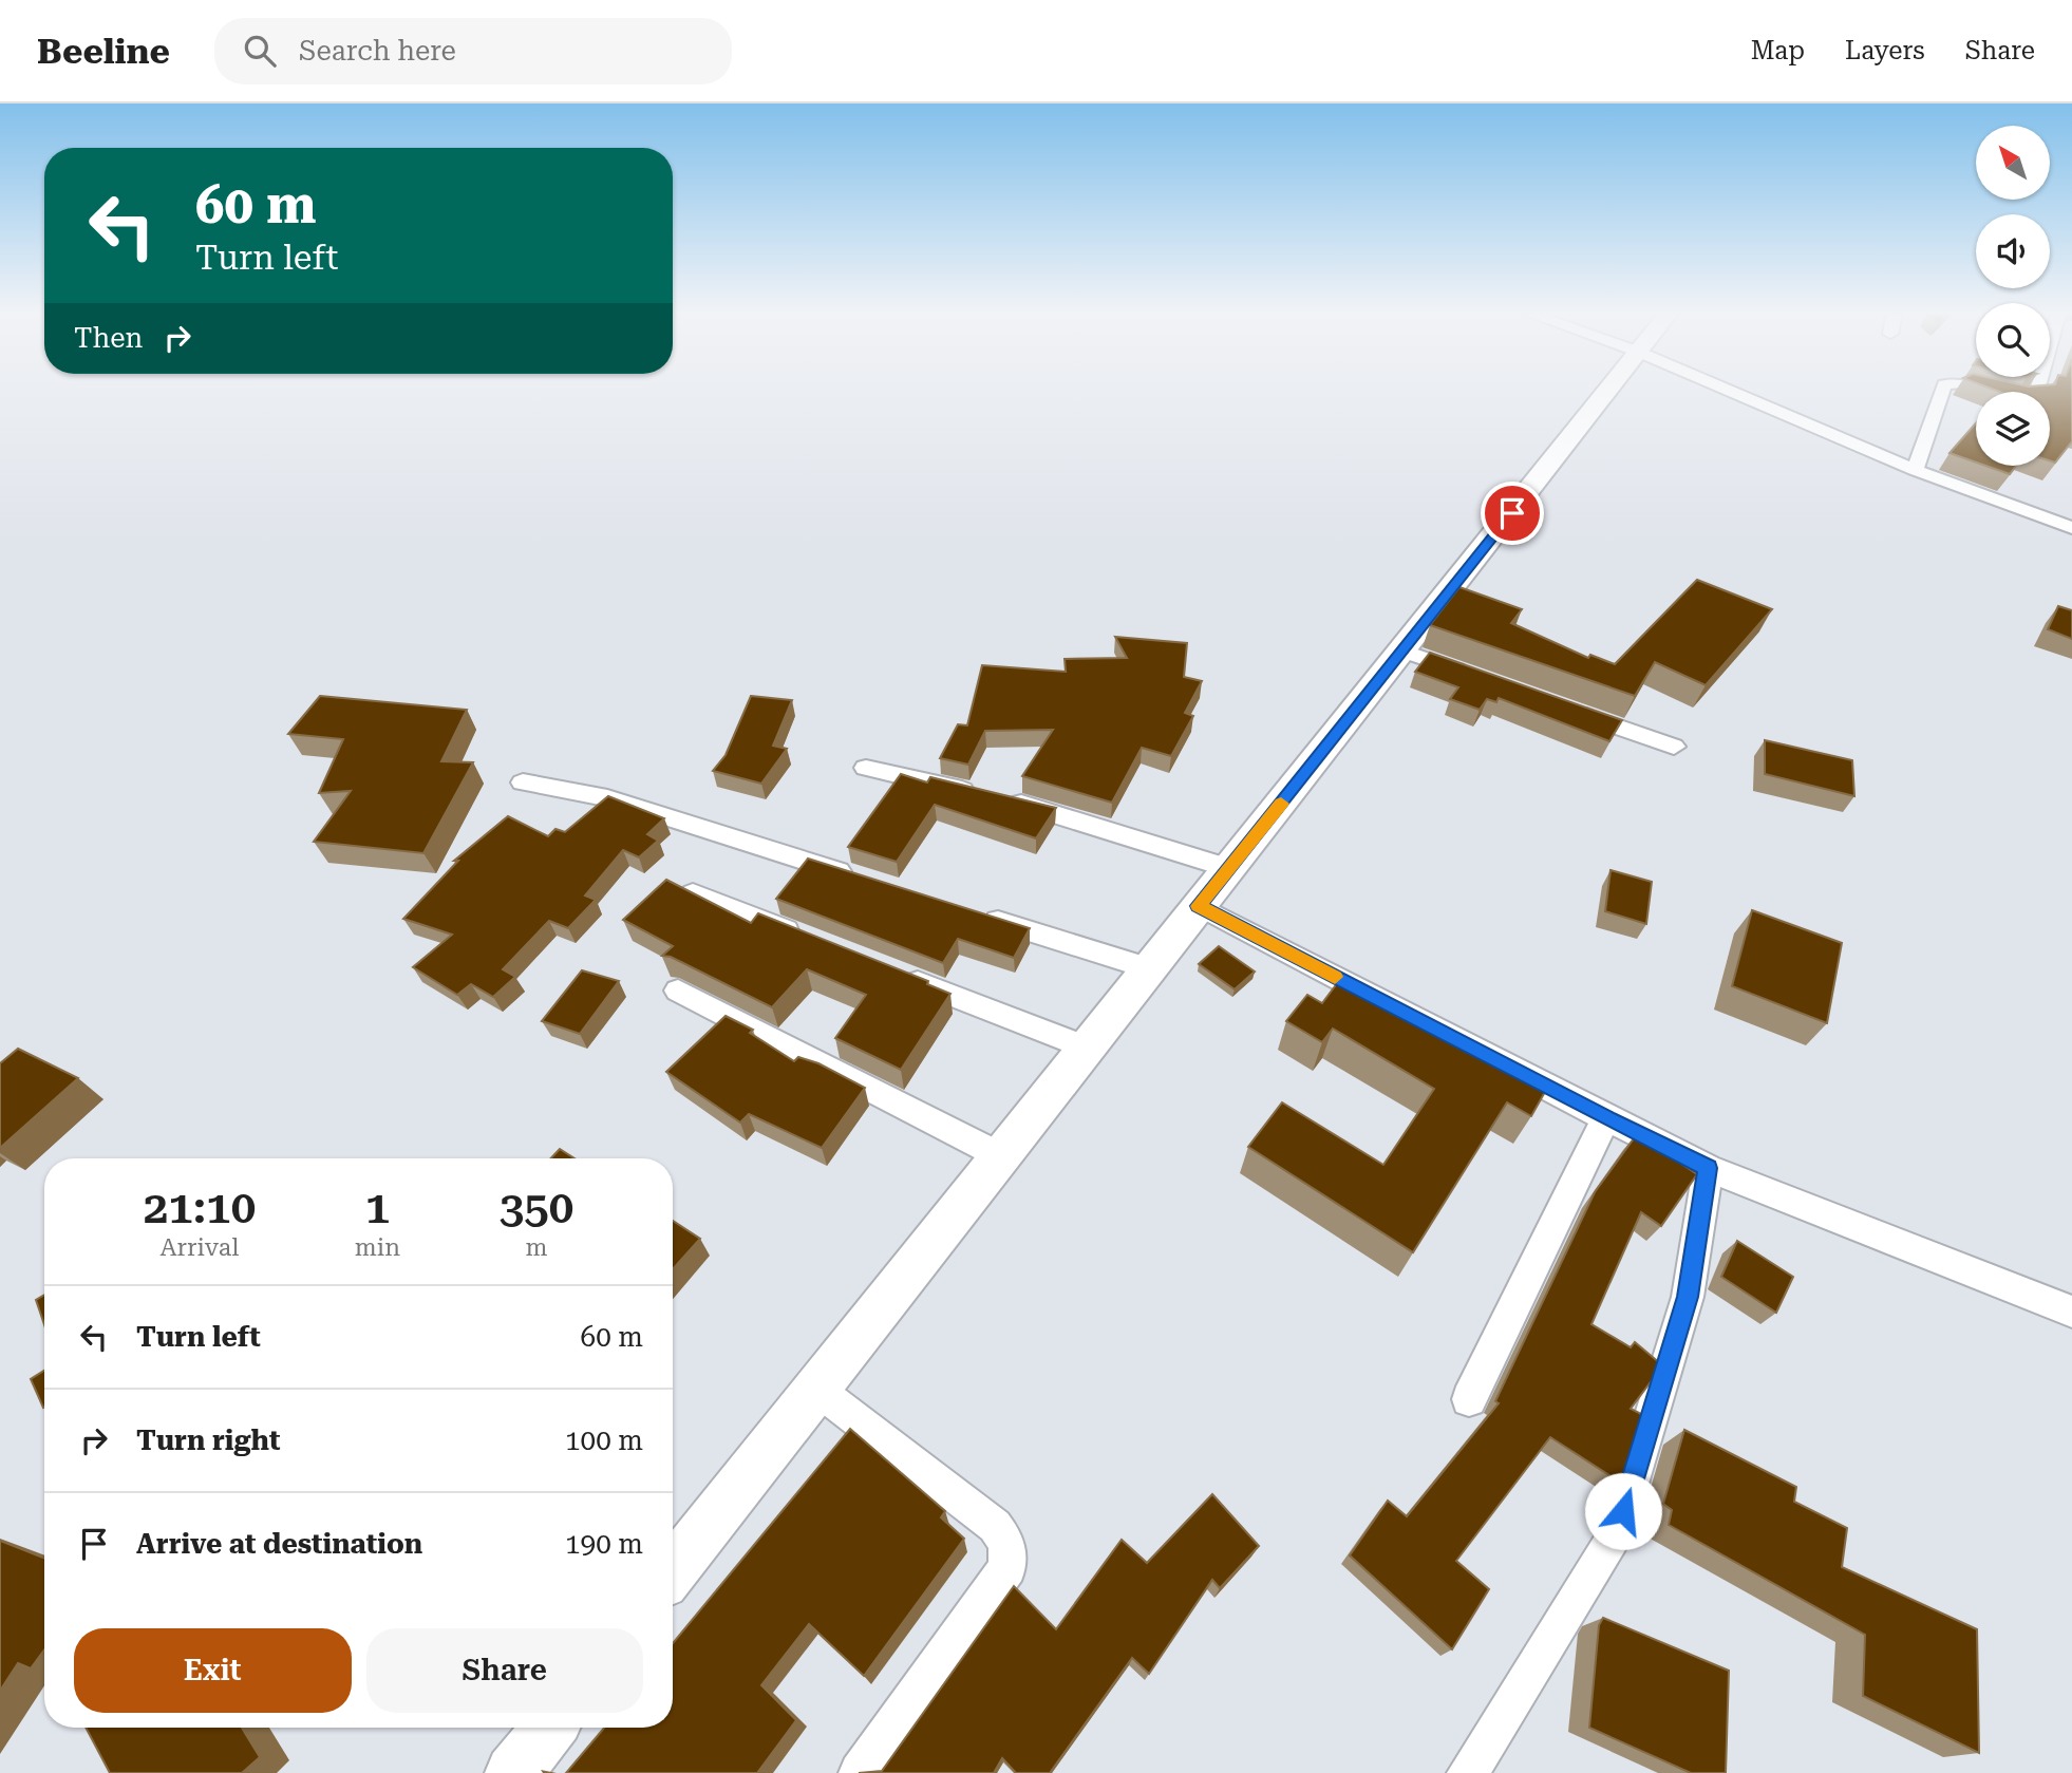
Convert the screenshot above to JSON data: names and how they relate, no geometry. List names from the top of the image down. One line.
{"north":"top left","page":{"header":"Beeline","search":"Search here","nav":["Map","Layers","Share"],"turn":["60 m","Turn left"],"then":"Then","eta":["21:10","Arrival","1","min","350","m"],"list":[{"name":"Turn left","value":"60 m"},{"name":"Turn right","value":"100 m"},{"name":"Arrive at destination","value":"190 m"}],"buttons":["Exit","Share"]}}
